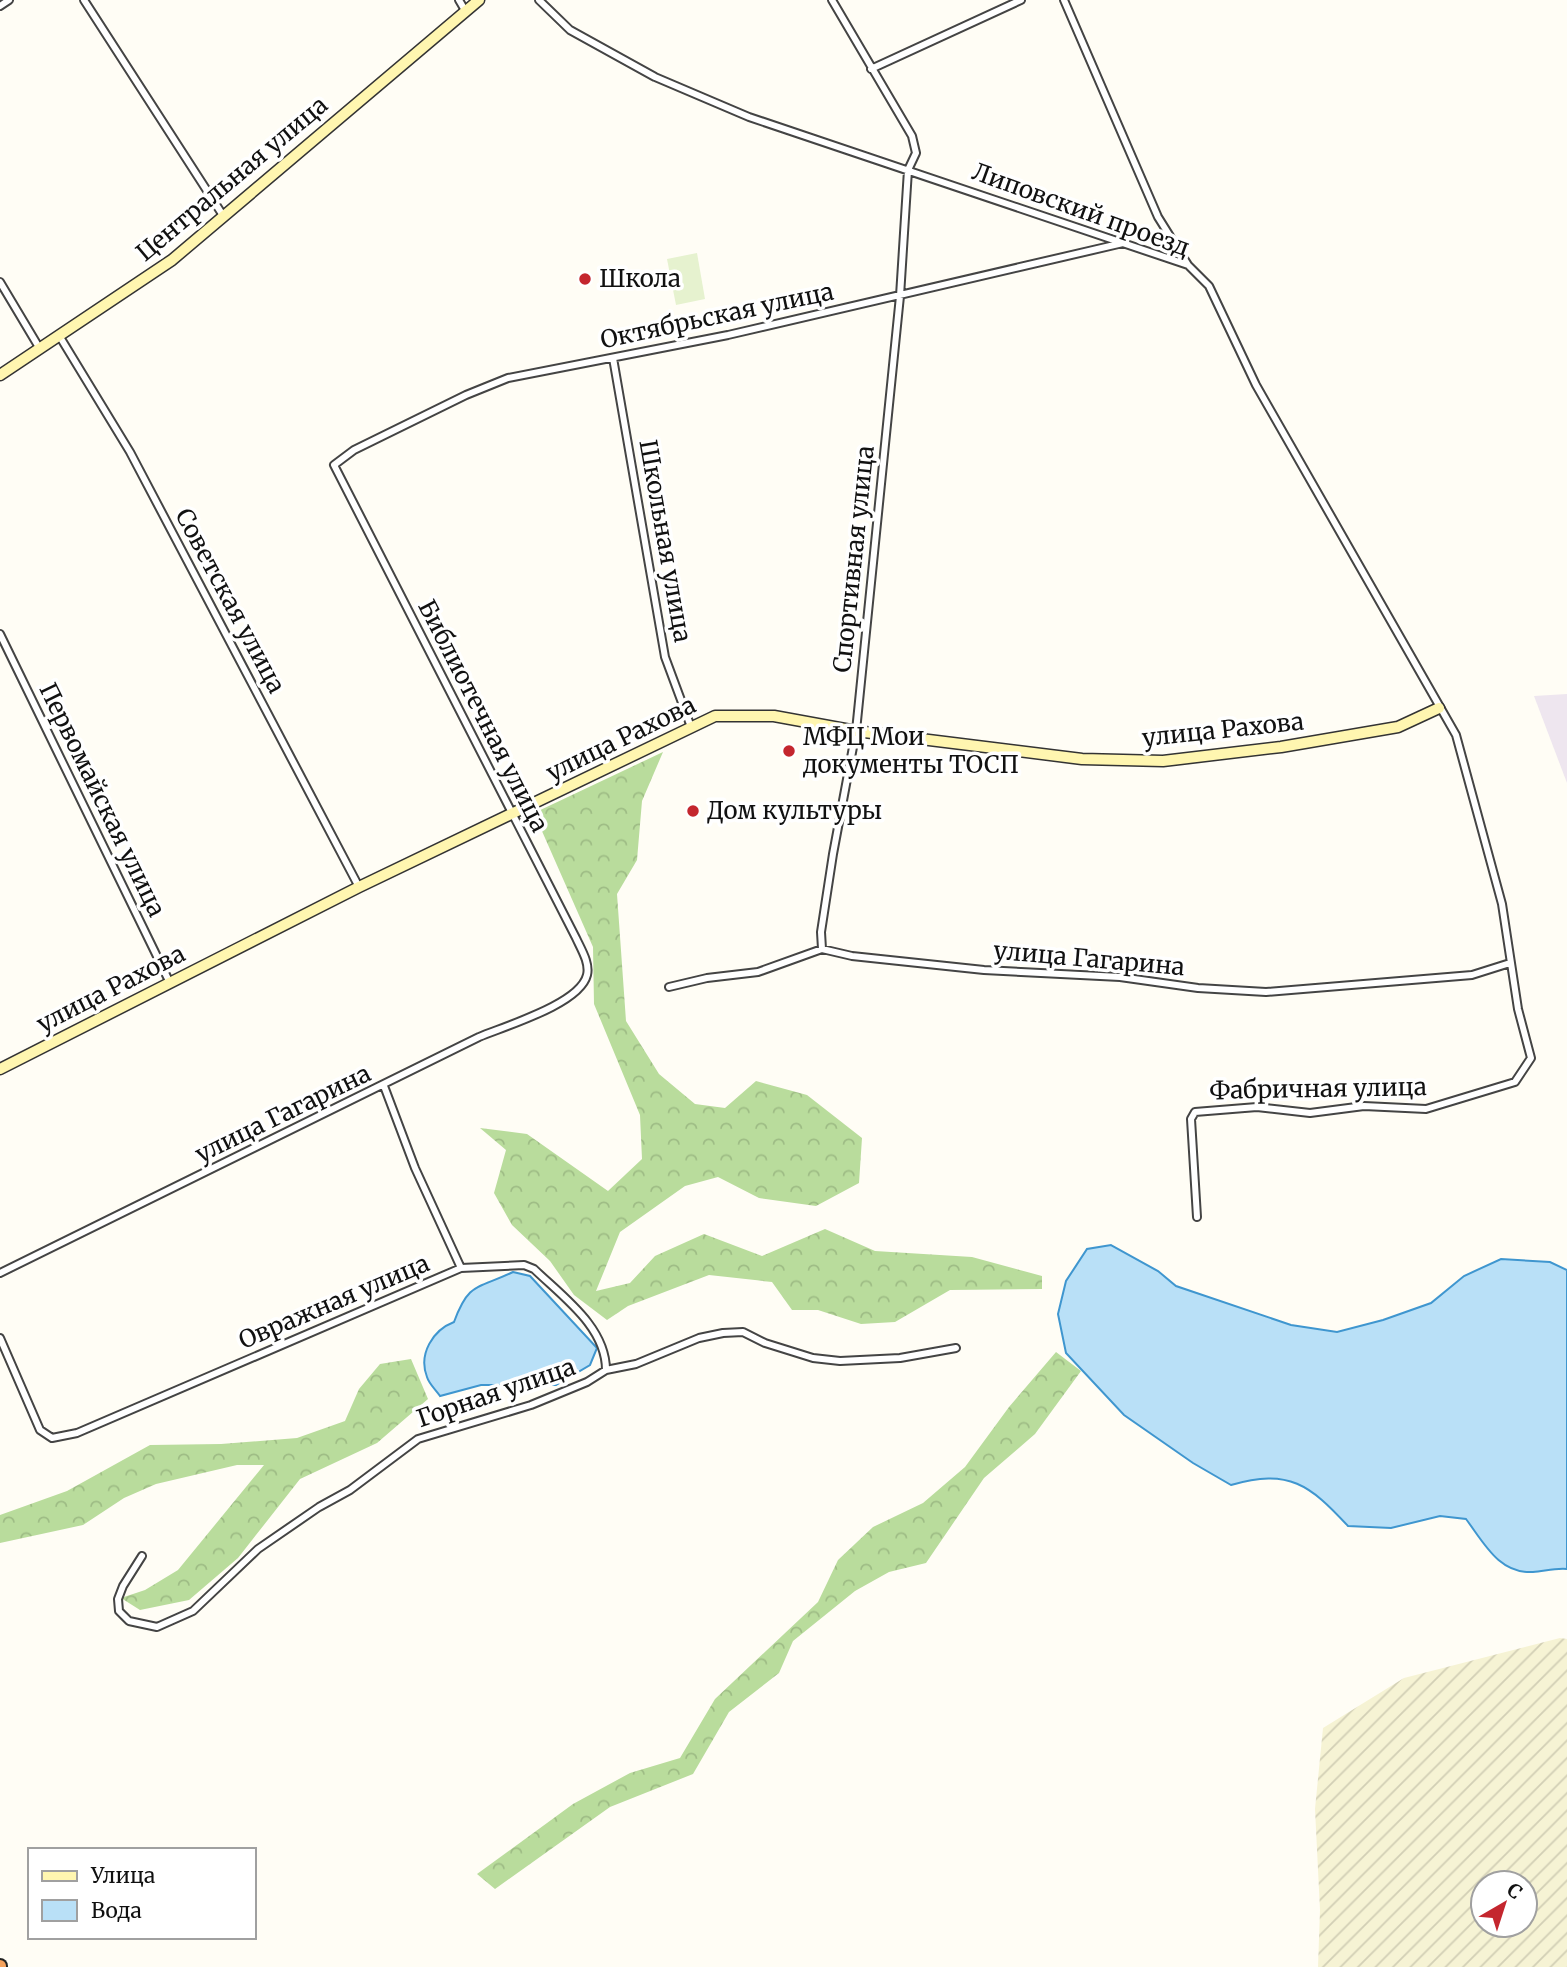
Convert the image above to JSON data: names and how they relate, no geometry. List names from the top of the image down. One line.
{"streets":{"street":["Центральная улица","Липовский проезд","Октябрьская улица","Школьная улица","Спортивная улица","Советская улица","Библиотечная улица","улица Рахова","Первомайская улица","улица Гагарина","Фабричная улица","Овражная улица","Горная улица"]},"crossings":[["Центральная улица","Советская улица"],["Липовский проезд","Октябрьская улица"],["Липовский проезд","Спортивная улица"],["Липовский проезд","улица Рахова"],["Липовский проезд","улица Гагарина"],["Липовский проезд","Фабричная улица"],["Октябрьская улица","Школьная улица"],["Октябрьская улица","Спортивная улица"],["Октябрьская улица","Библиотечная улица"],["Школьная улица","улица Рахова"],["Спортивная улица","улица Рахова"],["Спортивная улица","улица Гагарина"],["Советская улица","улица Рахова"],["Библиотечная улица","улица Рахова"],["Библиотечная улица","улица Гагарина"],["улица Рахова","Первомайская улица"],["улица Гагарина","Овражная улица"]],"places":["Школа","МФЦ Мои документы ТОСП","Дом культуры"],"legend":["Улица","Вода"],"north":"top right"}
